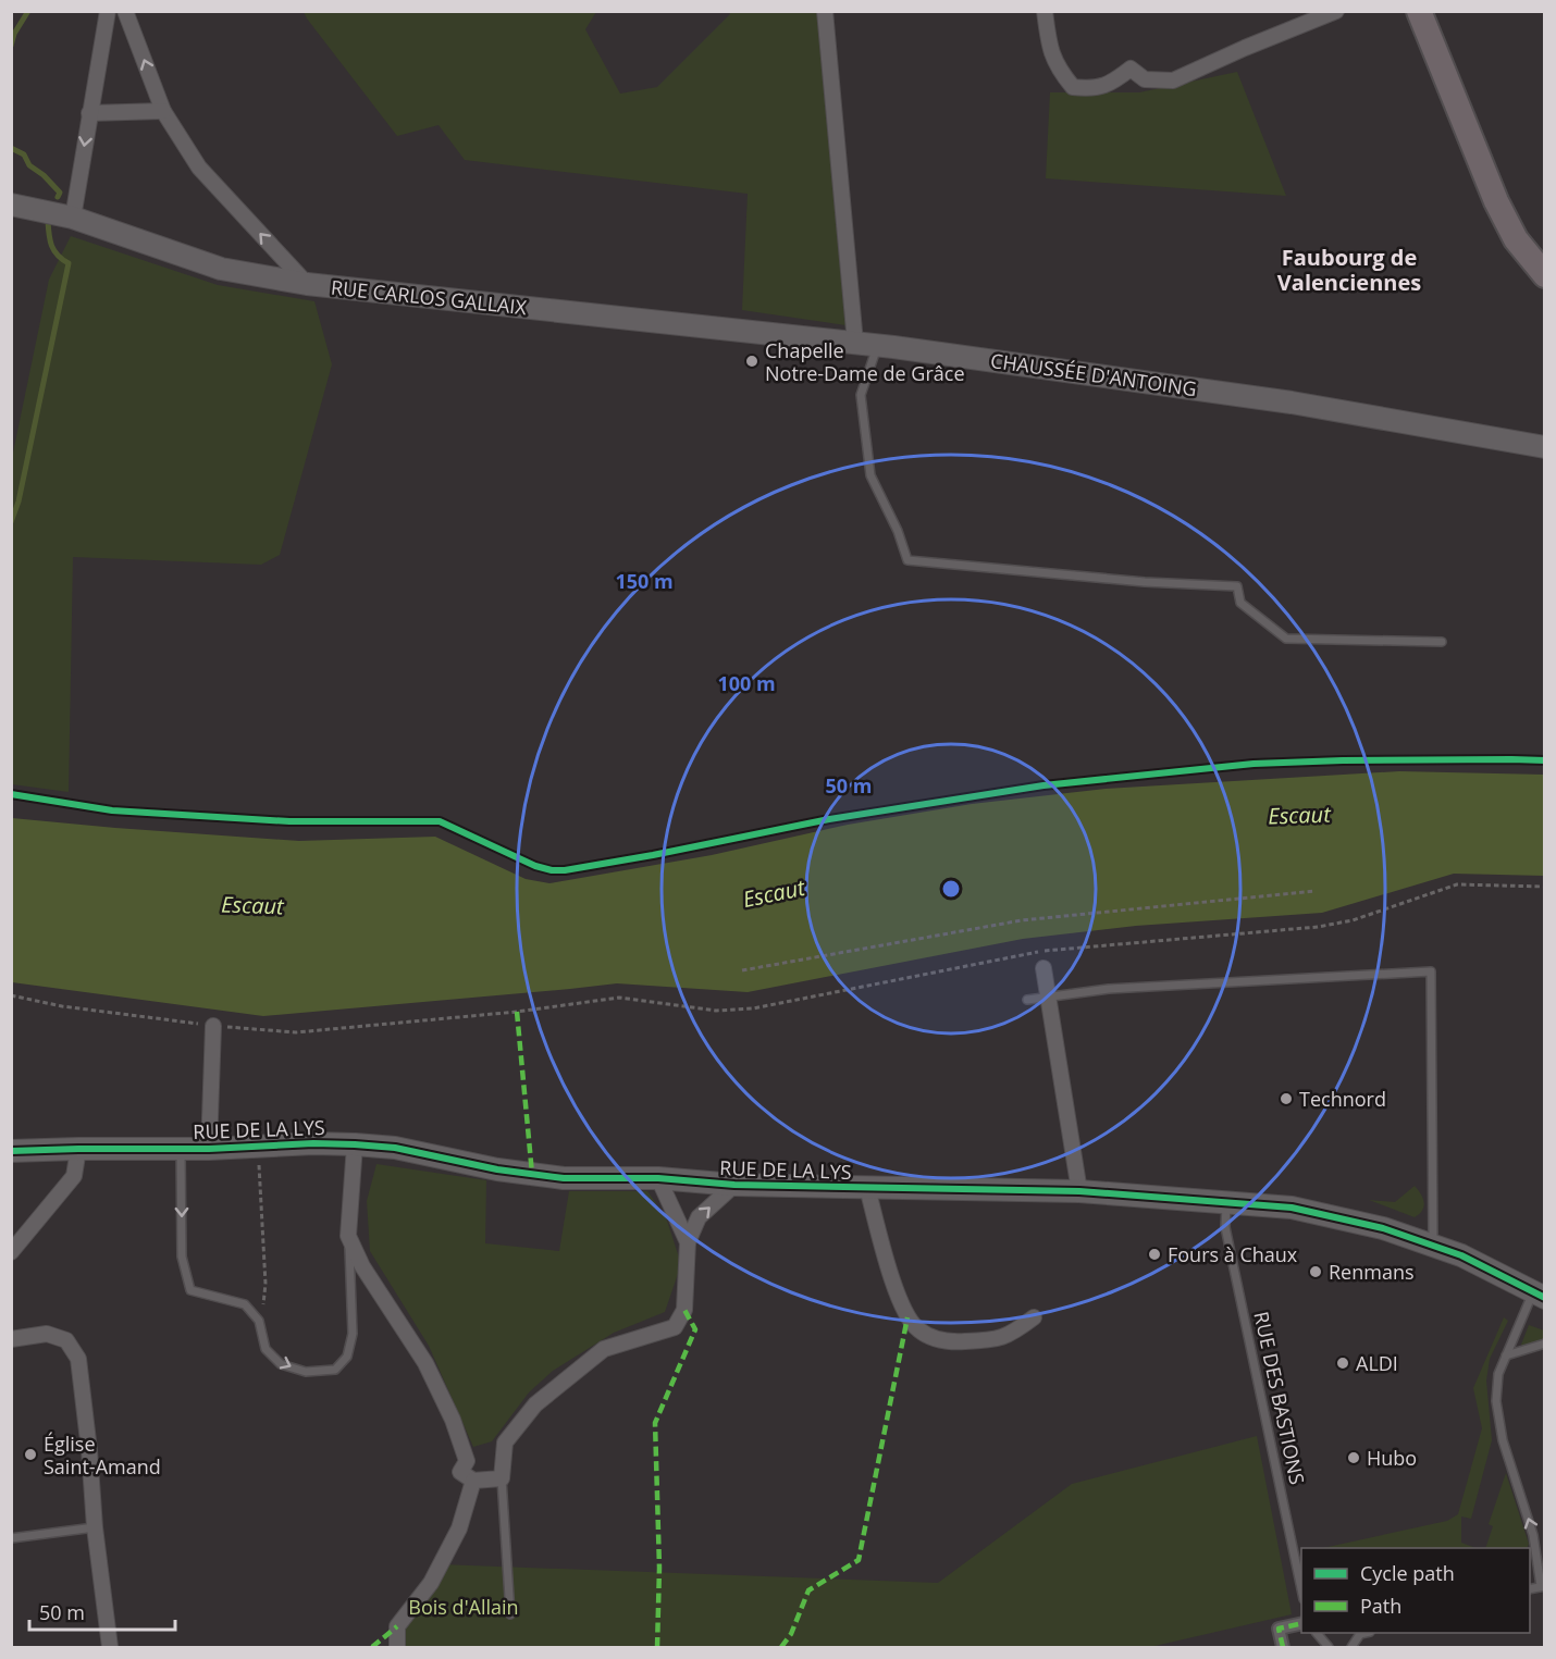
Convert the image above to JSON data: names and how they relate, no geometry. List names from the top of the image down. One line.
{"streets":{"main road":["RUE CARLOS GALLAIX","CHAUSSÉE D'ANTOING","RUE DE LA LYS"],"lane":["RUE DES BASTIONS"]},"crossings":[["RUE CARLOS GALLAIX","CHAUSSÉE D'ANTOING"],["RUE DE LA LYS","RUE DES BASTIONS"]],"districts":["Faubourg de Valenciennes"],"water":["Escaut"],"parks":["Bois d'Allain"],"places":["Chapelle Notre-Dame de Grâce","Technord","Fours à Chaux","Renmans","ALDI","Église Saint-Amand","Hubo"],"legend":["Cycle path","Path"],"scale_bar":"50 m","rings":["150 m","100 m","50 m"]}
